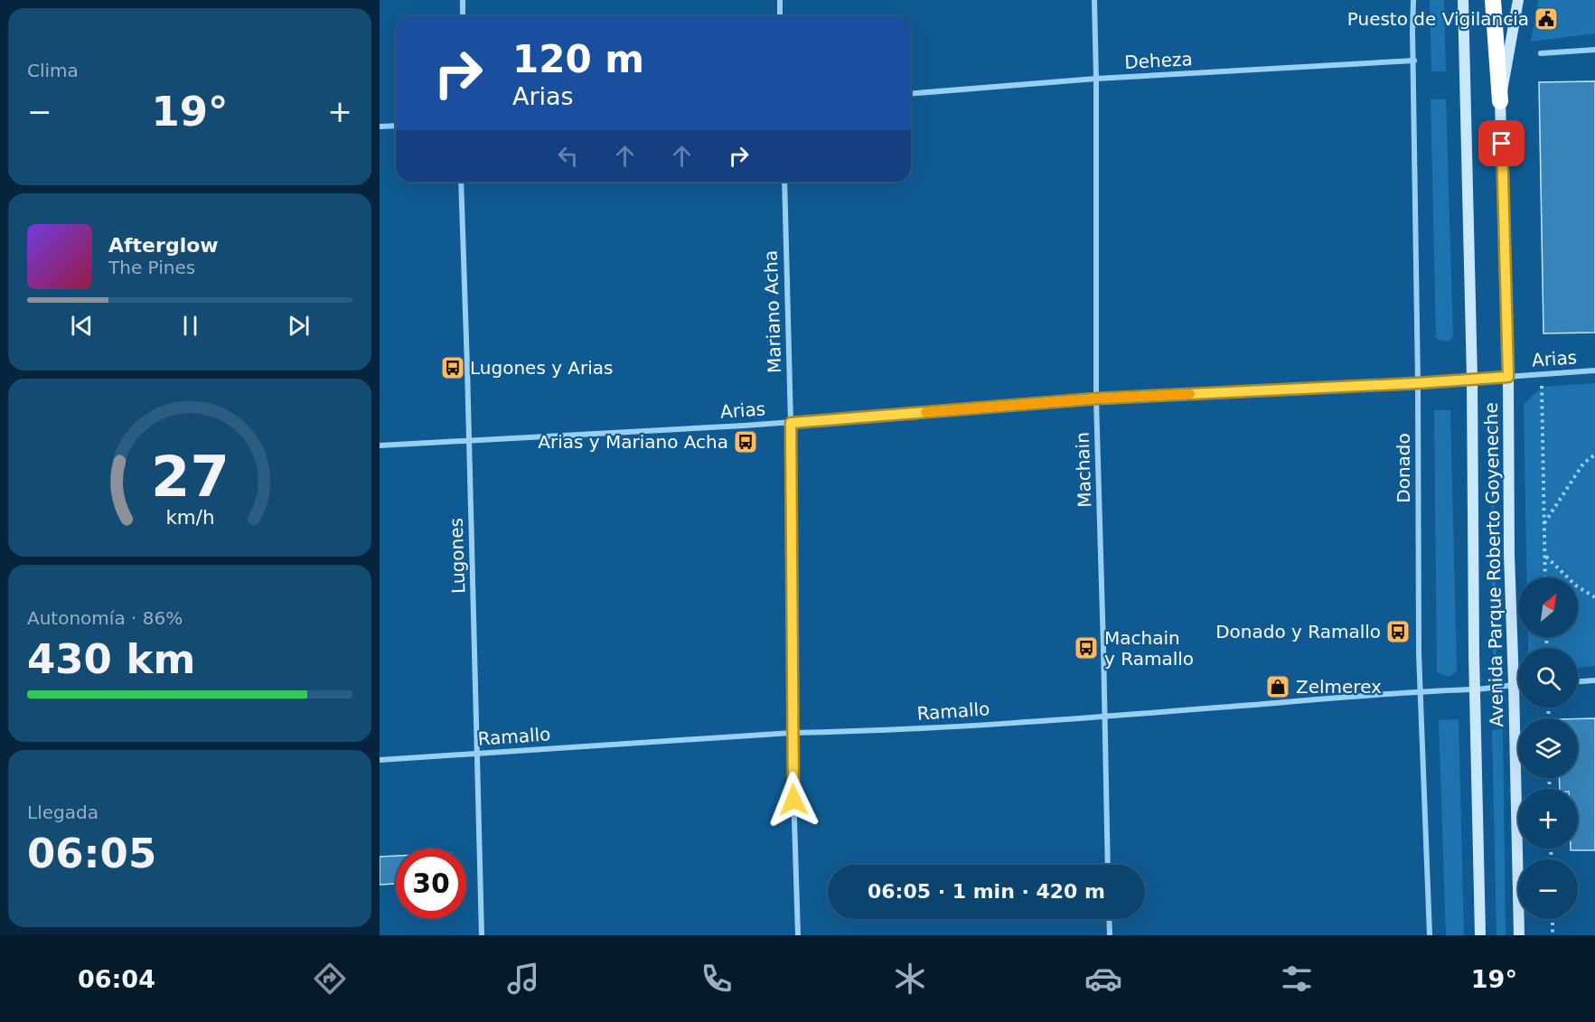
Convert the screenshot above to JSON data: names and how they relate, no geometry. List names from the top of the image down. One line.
{"streets":{"main road":["Avenida Parque Roberto Goyeneche"],"street":["Deheza","Mariano Acha","Arias","Donado","Machain","Lugones","Ramallo"]},"crossings":[["Deheza","Donado"],["Deheza","Machain"],["Mariano Acha","Arias"],["Mariano Acha","Ramallo"],["Arias","Donado"],["Arias","Machain"],["Arias","Lugones"],["Arias","Avenida Parque Roberto Goyeneche"],["Donado","Ramallo"],["Machain","Ramallo"],["Lugones","Ramallo"],["Avenida Parque Roberto Goyeneche","Ramallo"]],"places":{"public building":["Puesto de Vigilancia"],"bus stop":["Lugones y Arias","Arias y Mariano Acha","Donado y Ramallo","Machain y Ramallo"],"shop":["Zelmerex"]},"north":"top right","page":{"tile":["Clima",["Autonomía · 86%","430 km"],["Llegada","06:05"]],"turn":["120 m","Arias"],"heat":["−","19°","+"],"song":["Afterglow","The Pines"],"map_buttons":["+","−"],"limit":"30","trip":"06:05 · 1 min · 420 m","tabs":["06:04","19°"],"gauge":["27","km/h"]}}
